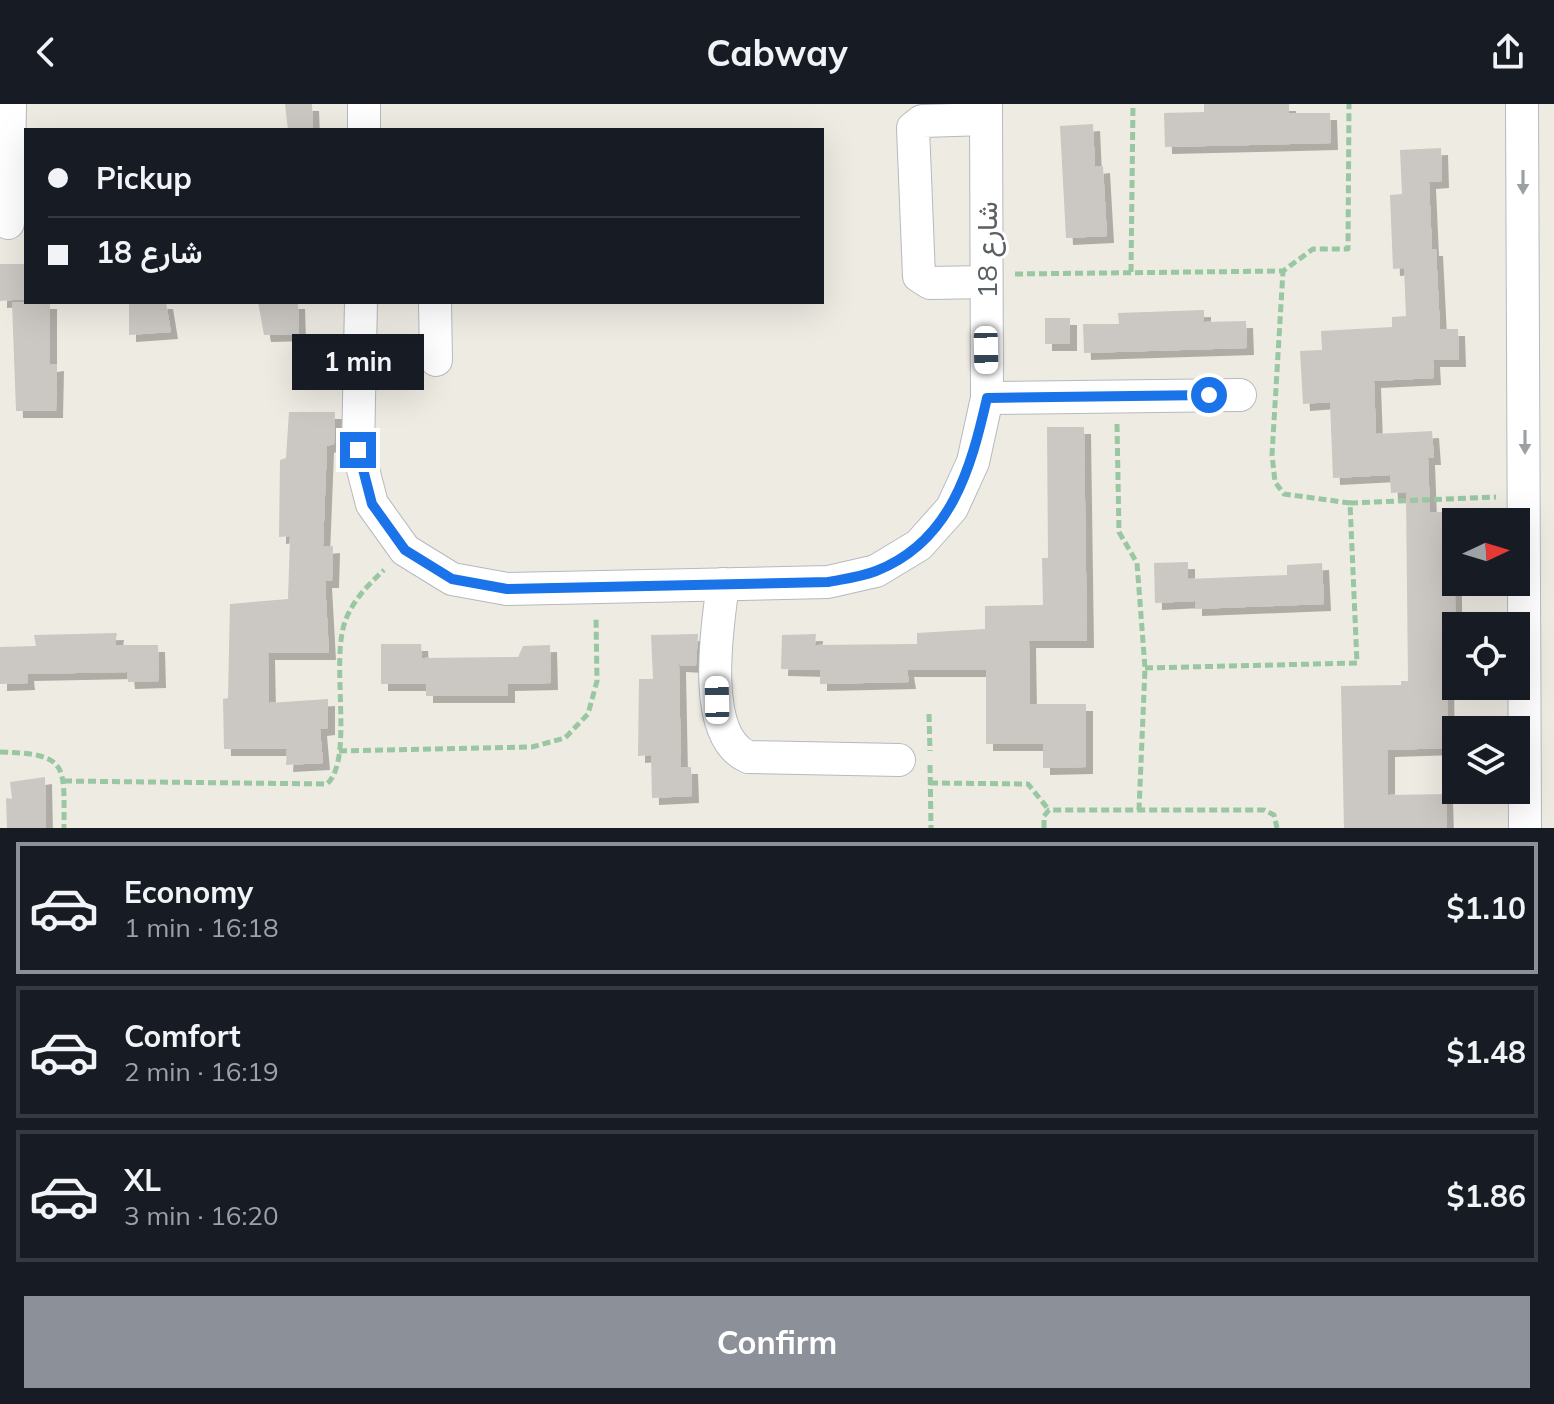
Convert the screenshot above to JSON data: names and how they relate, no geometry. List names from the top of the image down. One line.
{"streets":{"street":["شارع 18"]},"north":"right","page":{"header":"Cabway","banner":["Pickup","شارع 18"],"bubble":"1 min","list":[{"name":"Economy","note":"1 min · 16:18","value":"$1.10"},{"name":"Comfort","note":"2 min · 16:19","value":"$1.48"},{"name":"XL","note":"3 min · 16:20","value":"$1.86"}],"buttons":"Confirm"}}
